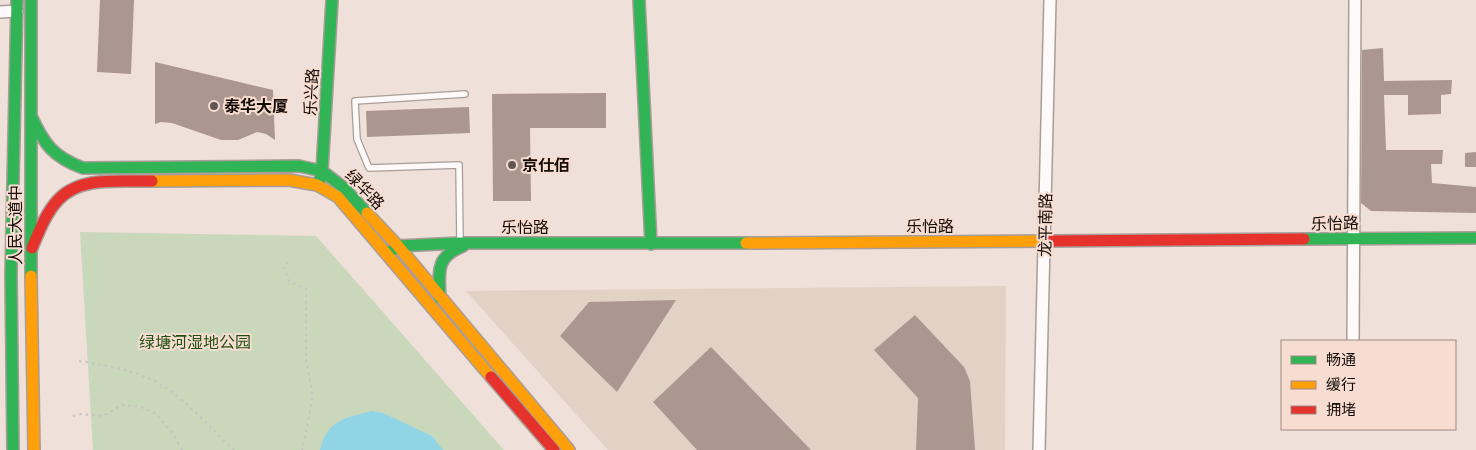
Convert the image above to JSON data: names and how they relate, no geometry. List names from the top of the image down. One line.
{"streets":{"main road":["乐兴路","绿华路","乐怡路","人民大道中"],"street":["龙平南路"]},"crossings":[["乐兴路","绿华路"],["绿华路","乐怡路"],["绿华路","人民大道中"],["乐怡路","龙平南路"]],"parks":["绿塘河湿地公园"],"places":["泰华大厦","京仕佰"],"legend":["畅通","缓行","拥堵"]}
